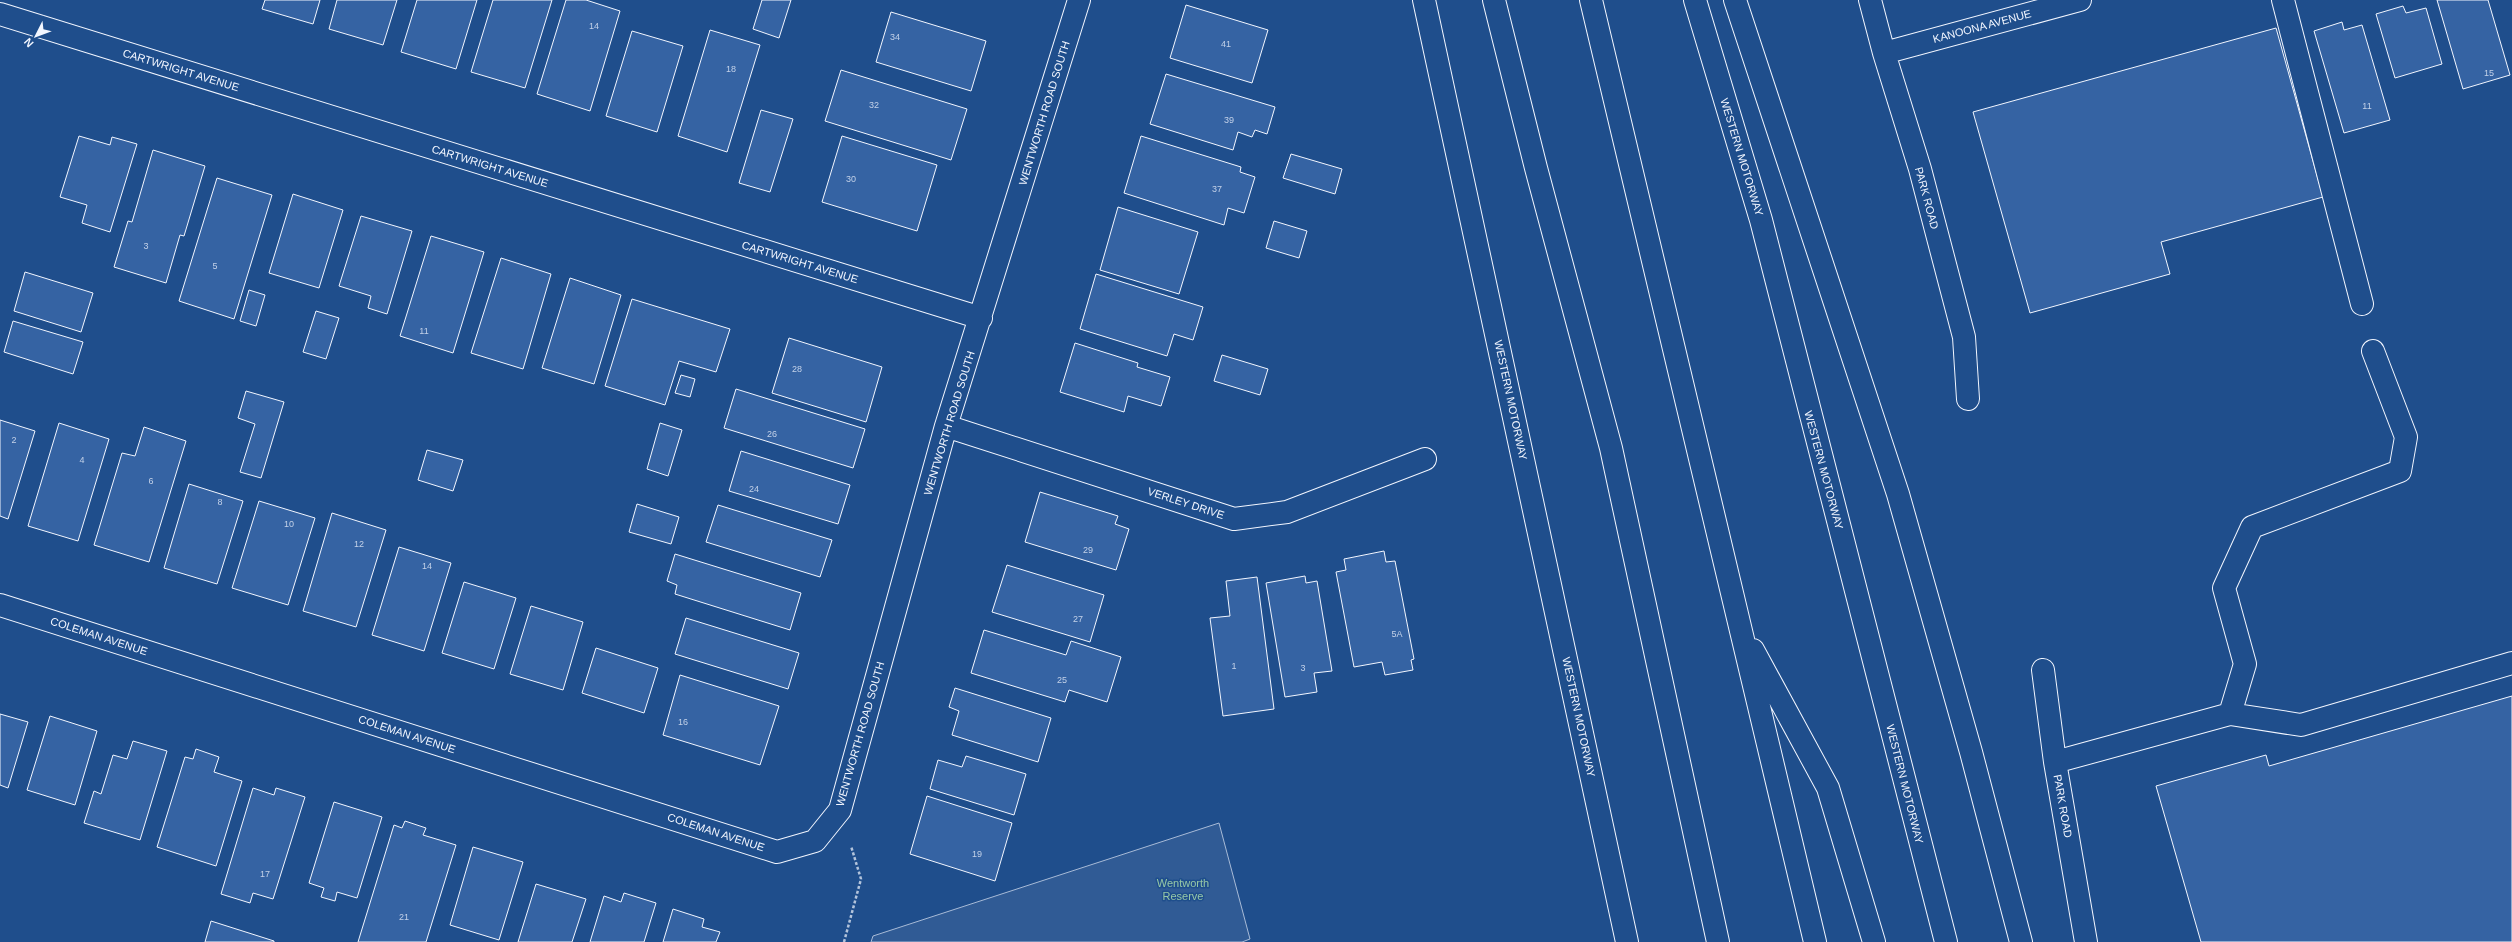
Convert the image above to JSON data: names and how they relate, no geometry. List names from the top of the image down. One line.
{"streets":{"main road":["KANOONA AVENUE","CARTWRIGHT AVENUE","WENTWORTH ROAD SOUTH","WESTERN MOTORWAY","PARK ROAD","VERLEY DRIVE","COLEMAN AVENUE"]},"crossings":[["KANOONA AVENUE","PARK ROAD"],["CARTWRIGHT AVENUE","WENTWORTH ROAD SOUTH"],["WENTWORTH ROAD SOUTH","VERLEY DRIVE"],["WENTWORTH ROAD SOUTH","COLEMAN AVENUE"]],"parks":["Wentworth Reserve"],"house_numbers":["14","34","41","18","15","32","11","39","30","37","3","5","11","28","26","2","4","6","24","8","10","12","29","14","27","5A","1","3","25","16","19","17","21"],"north":"bottom left"}
